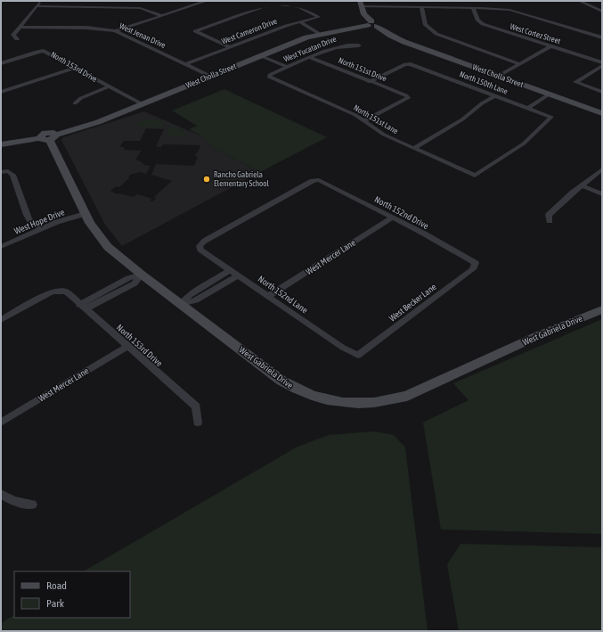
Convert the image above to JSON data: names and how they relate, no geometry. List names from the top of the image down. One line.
{"streets":{"street":["West Cameron Drive","West Cortez Street","West Jenan Drive","West Yucatan Drive","North 153rd Drive","North 151st Drive","West Cholla Street","North 150th Lane","North 151st Lane","North 152nd Drive","West Hope Drive","West Mercer Lane","North 152nd Lane","West Becker Lane","West Gabriela Drive"]},"crossings":[["West Cameron Drive","West Jenan Drive"],["West Jenan Drive","West Cholla Street"],["West Yucatan Drive","North 151st Drive"],["West Yucatan Drive","North 151st Lane"],["North 153rd Drive","West Cholla Street"],["North 153rd Drive","West Mercer Lane"],["North 151st Drive","North 150th Lane"],["North 151st Drive","North 151st Lane"],["West Cholla Street","West Gabriela Drive"],["North 150th Lane","North 151st Lane"],["North 152nd Drive","West Mercer Lane"],["North 152nd Drive","North 152nd Lane"],["North 152nd Drive","West Becker Lane"],["West Hope Drive","West Gabriela Drive"],["West Mercer Lane","North 152nd Lane"],["North 152nd Lane","West Becker Lane"]],"places":["Rancho Gabriela Elementary School"],"legend":["Road","Park"]}
